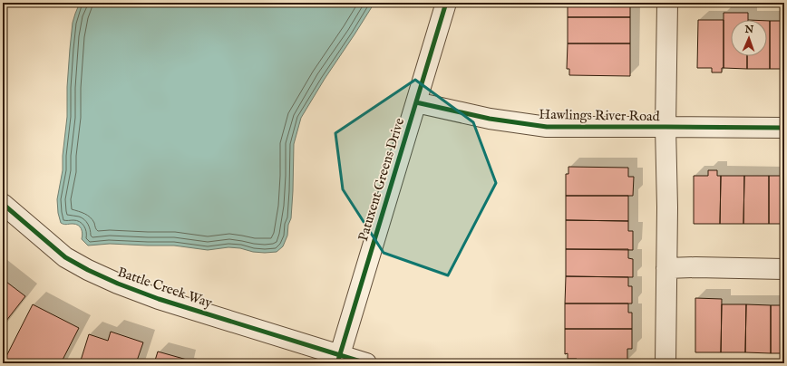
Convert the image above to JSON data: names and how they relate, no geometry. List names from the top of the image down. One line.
{"streets":{"street":["Hawlings River Road","Patuxent Greens Drive","Battle Creek Way"]},"crossings":[["Hawlings River Road","Patuxent Greens Drive"],["Patuxent Greens Drive","Battle Creek Way"]],"north":"top"}
